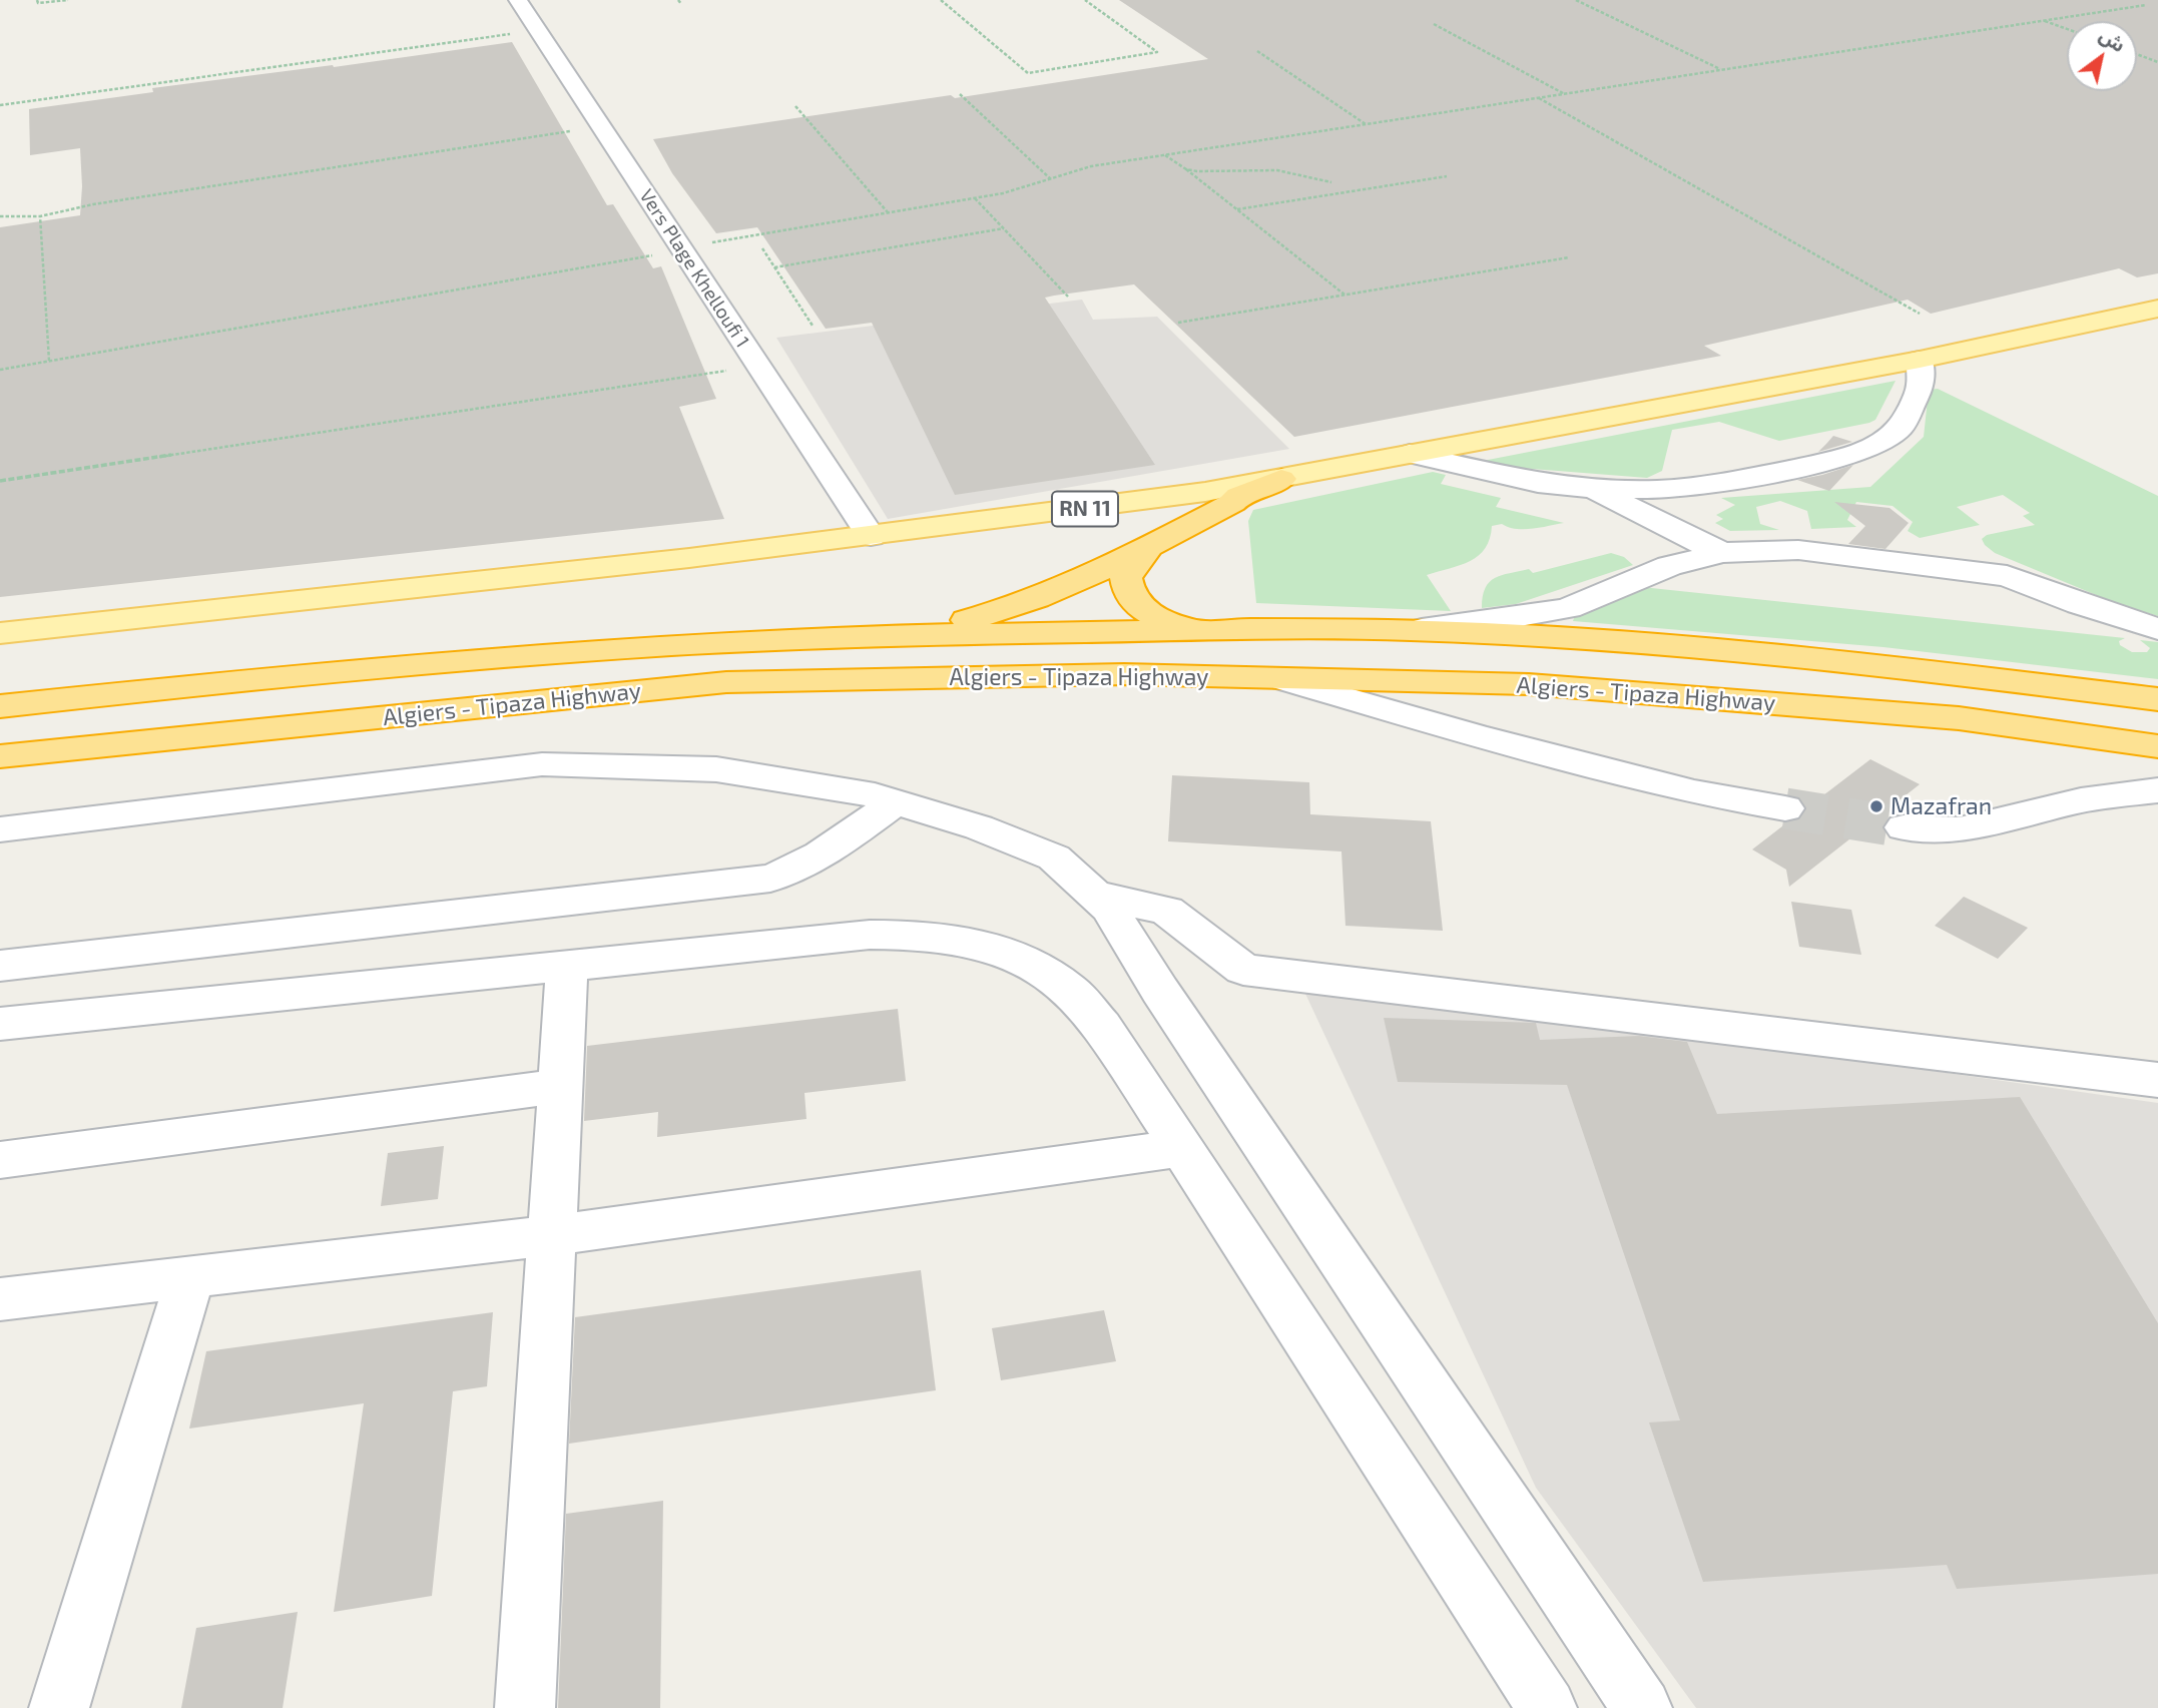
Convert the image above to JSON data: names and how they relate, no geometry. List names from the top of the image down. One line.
{"streets":{"highway":["Algiers - Tipaza Highway"],"main road":["RN 11"],"street":["Vers Plage Khelloufi 1"]},"crossings":[["Vers Plage Khelloufi 1","RN 11"]],"places":["Mazafran"],"north":"top right"}
